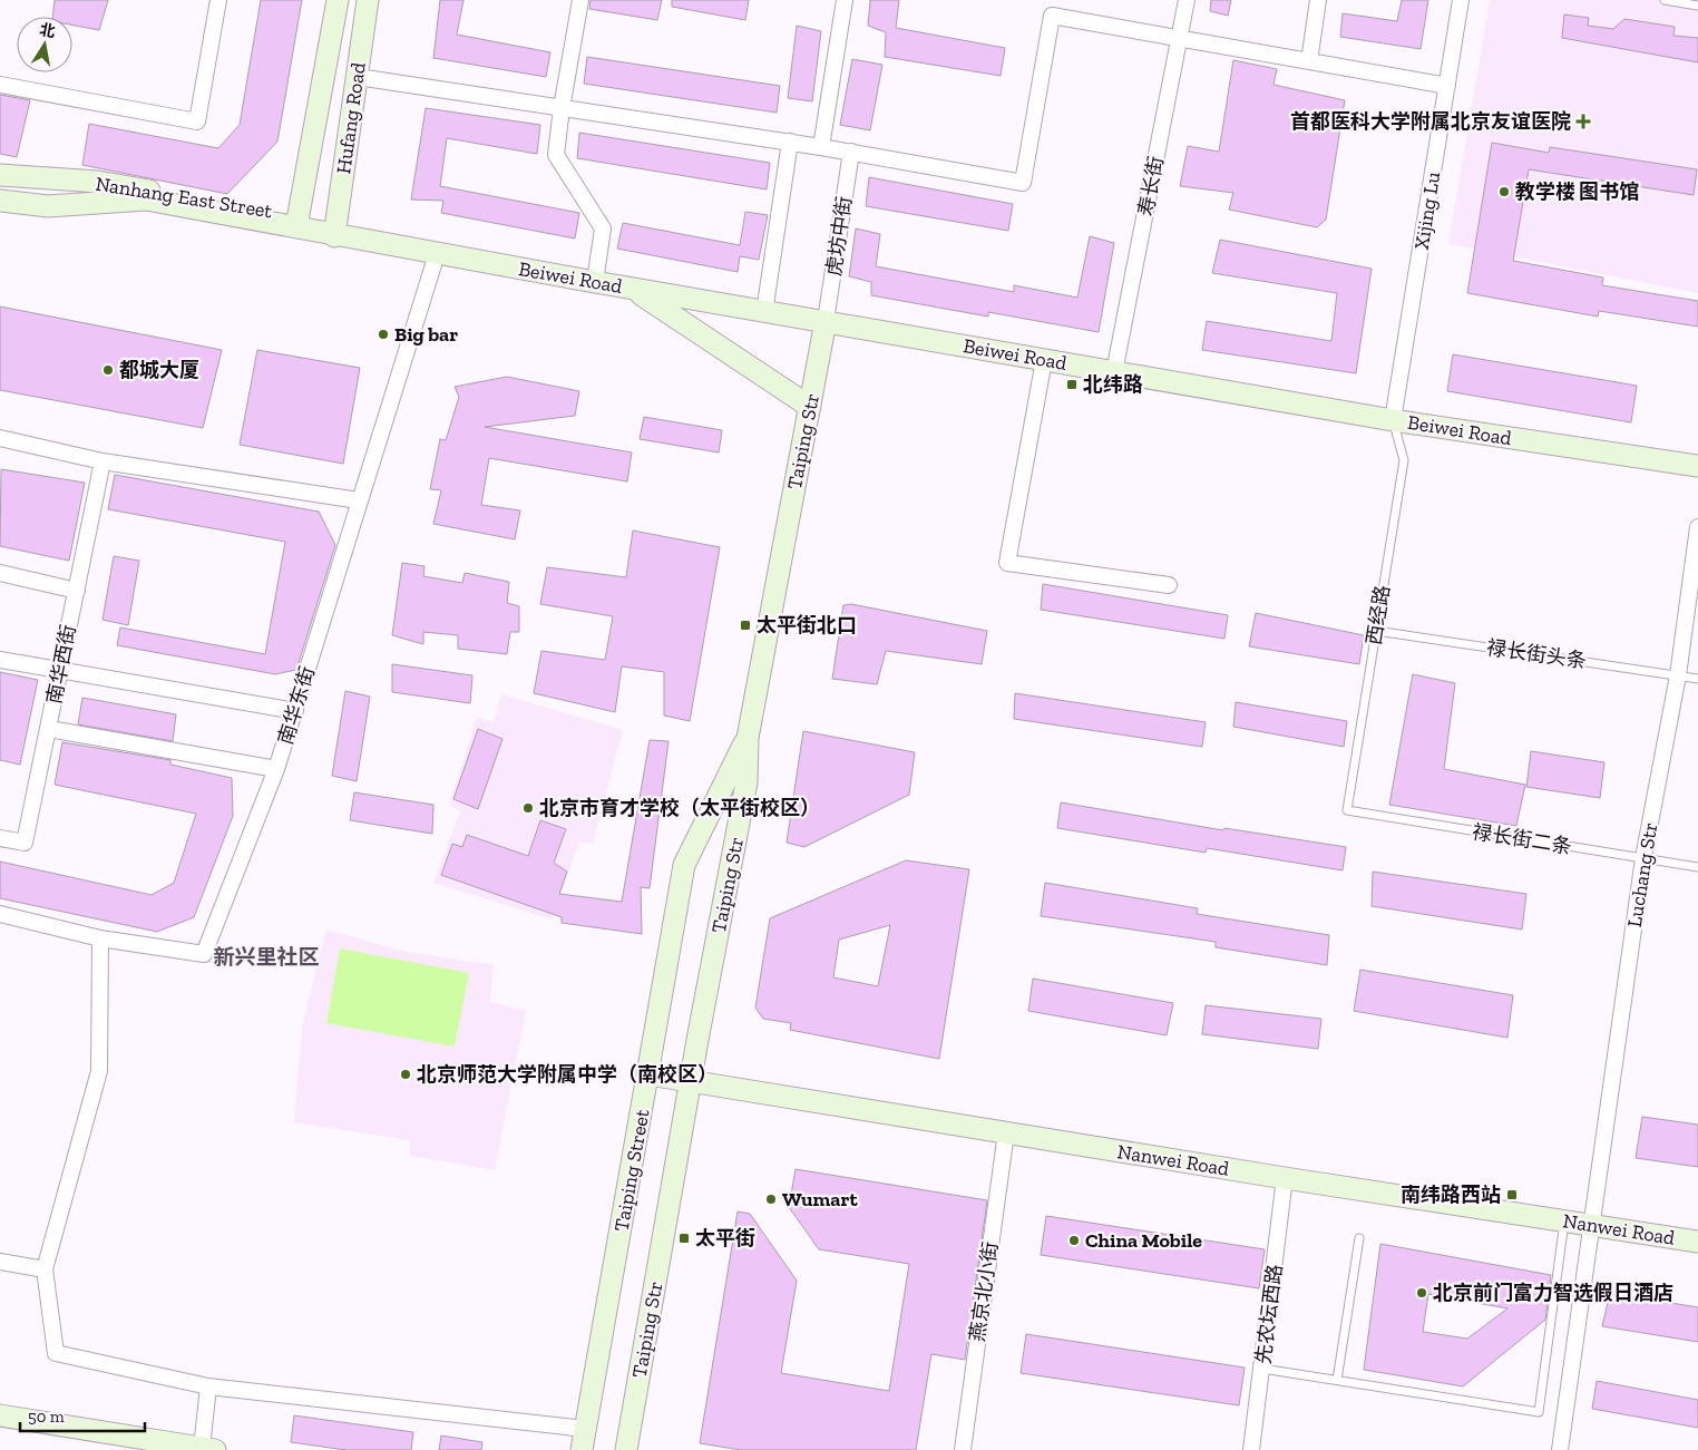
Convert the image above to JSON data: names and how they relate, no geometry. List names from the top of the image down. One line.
{"streets":{"main road":["Hufang Road","Nanhang East Street","Beiwei Road","Taiping Str","Nanwei Road","Taiping Street"],"street":["寿长街","Xijing Lu","虎坊中街","南华西街","南华东街","Luchang Str","燕京北小街","先农坛西路"],"lane":["西经路","禄长街头条","禄长街二条"]},"crossings":[["Hufang Road","Nanhang East Street"],["Hufang Road","Beiwei Road"],["寿长街","Beiwei Road"],["Nanhang East Street","Beiwei Road"],["Xijing Lu","Beiwei Road"],["Xijing Lu","西经路"],["虎坊中街","Beiwei Road"],["虎坊中街","Taiping Str"],["Beiwei Road","Taiping Str"],["Beiwei Road","西经路"],["Beiwei Road","南华东街"],["Taiping Str","Nanwei Road"],["Taiping Str","Taiping Street"],["西经路","禄长街头条"],["西经路","禄长街二条"],["禄长街头条","Luchang Str"],["禄长街二条","Luchang Str"],["Luchang Str","Nanwei Road"],["Nanwei Road","Taiping Street"],["Nanwei Road","燕京北小街"],["Nanwei Road","先农坛西路"]],"districts":["新兴里社区"],"places":{"health":["首都医科大学附属北京友谊医院"],"other":["教学楼 图书馆","Big bar","都城大厦","北京市育才学校（太平街校区）","北京师范大学附属中学（南校区）","Wumart","China Mobile","北京前门富力智选假日酒店"],"transit":["北纬路","太平街北口","南纬路西站","太平街"]},"scale_bar":"50 m","north":"top"}
